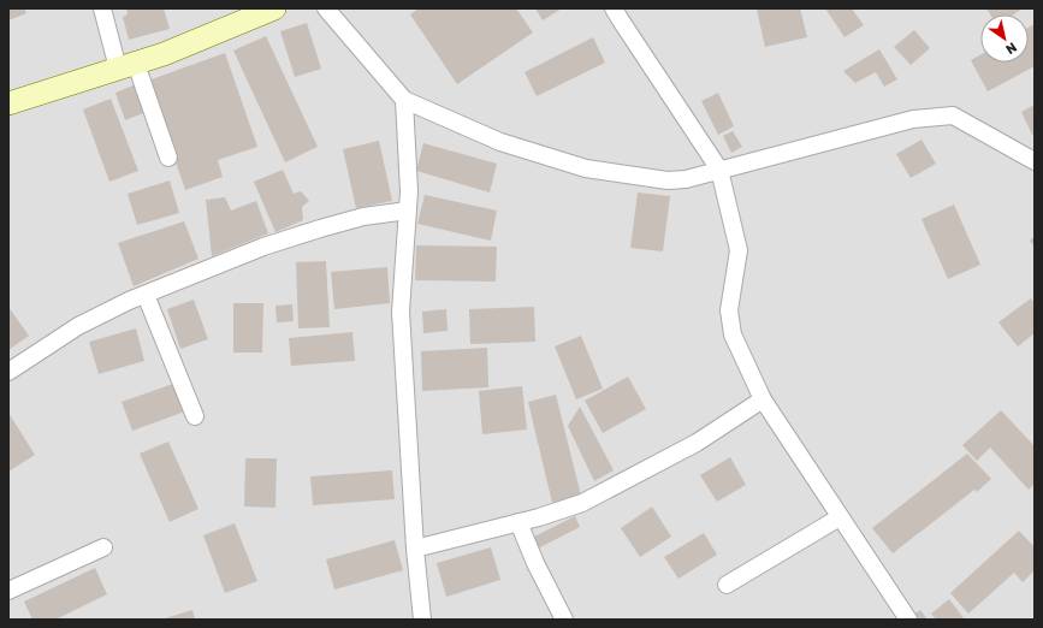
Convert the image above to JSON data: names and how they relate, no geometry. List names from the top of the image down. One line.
{"north":"bottom right"}
